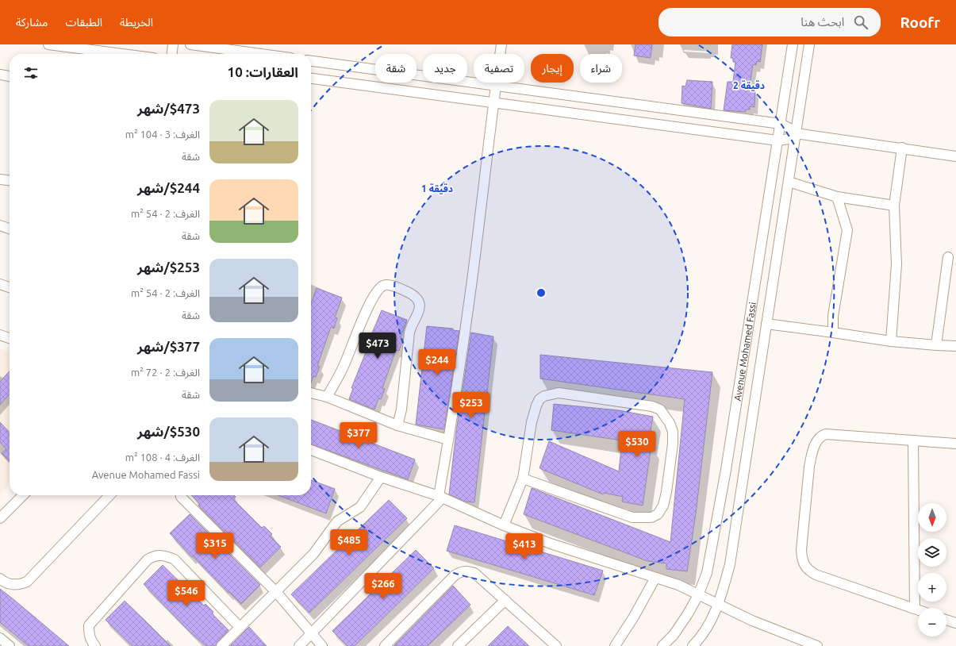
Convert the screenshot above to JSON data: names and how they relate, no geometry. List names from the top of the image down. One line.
{"streets":{"street":["Avenue Mohamed Fassi"]},"north":"bottom","page":{"header":"Roofr","search":"ابحث هنا","nav":["الخريطة","الطبقات","مشاركة"],"chip":["شراء","إيجار","تصفية","جديد","شقة"],"heading":"العقارات: 10","list":[{"name":"$473/شهر","note":"الغرف: 3 · 104 m² · شقة"},{"name":"$244/شهر","note":"الغرف: 2 · 54 m² · شقة"},{"name":"$253/شهر","note":"الغرف: 2 · 54 m² · شقة"},{"name":"$377/شهر","note":"الغرف: 2 · 72 m² · شقة"},{"name":"$530/شهر","note":"الغرف: 4 · 108 m² · Avenue Mohamed Fassi"}],"price":["$473","$244","$253","$377","$530","$485","$315","$413","$266","$546"],"map_buttons":["+","−"]},"rings":["2 دقيقة","1 دقيقة"]}
